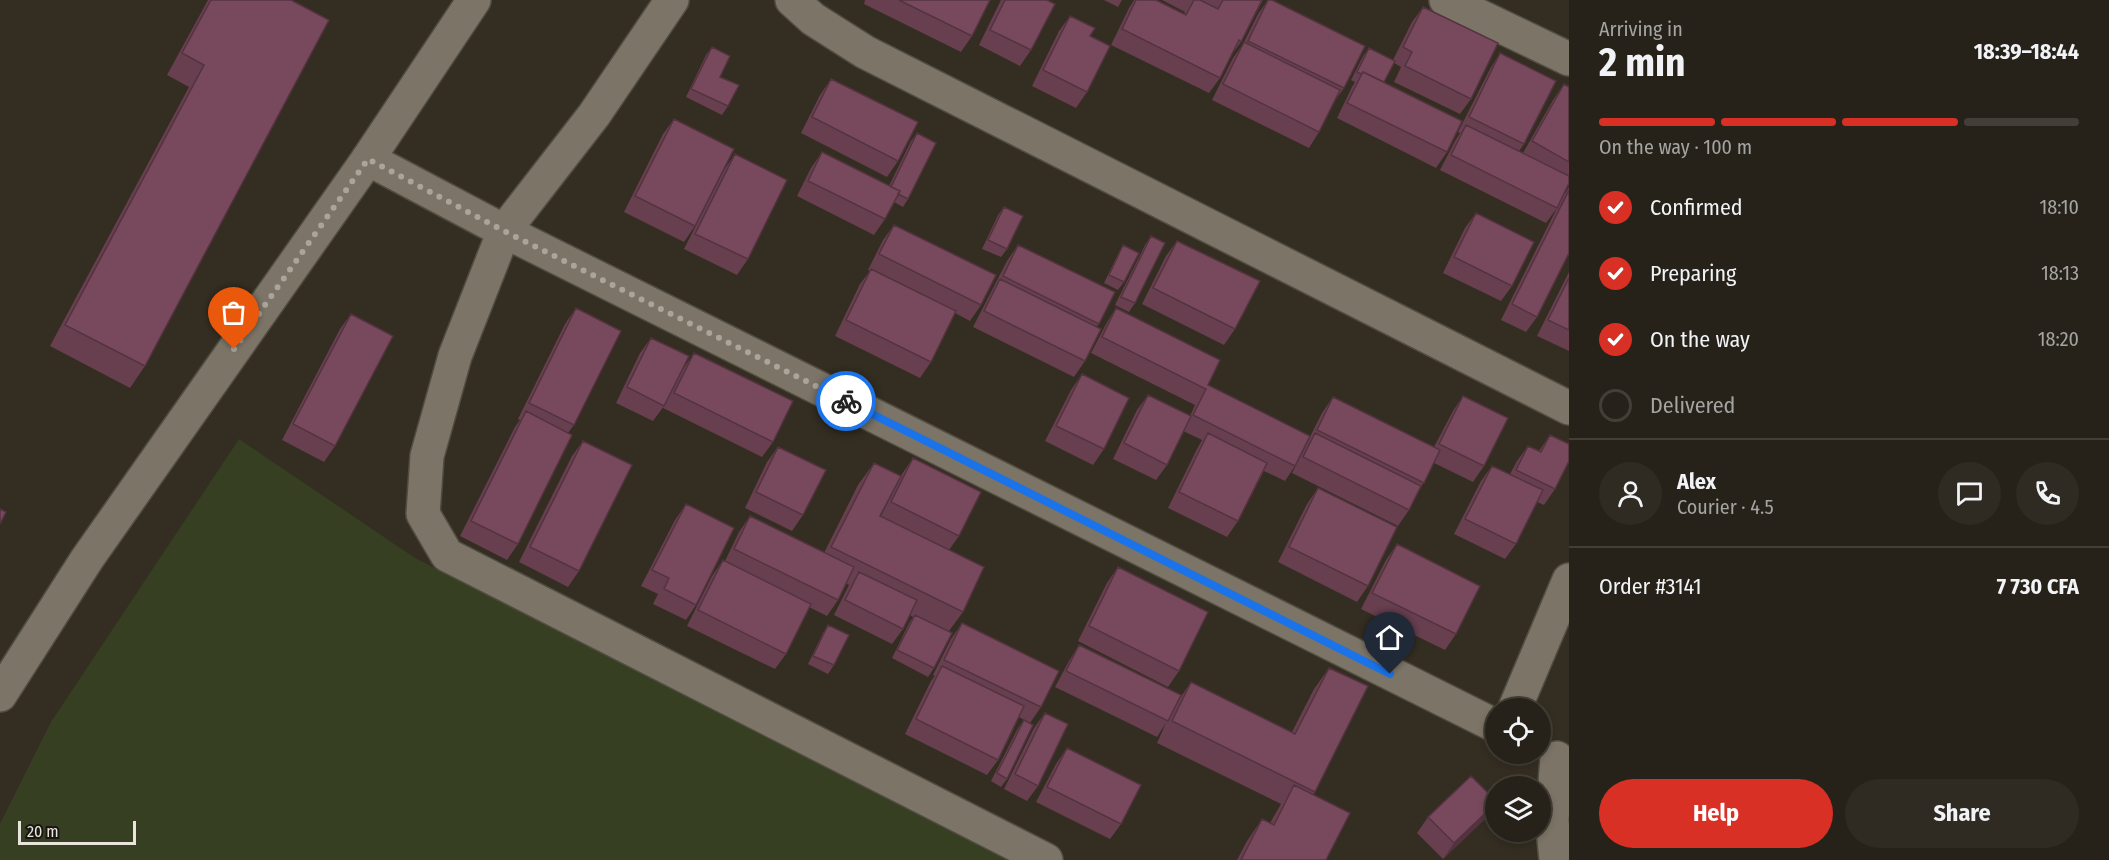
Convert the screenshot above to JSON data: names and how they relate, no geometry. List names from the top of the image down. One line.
{"scale_bar":"20 m","page":{"heading":["2 min","Arriving in","18:39–18:44"],"panel":["Alex","Courier · 4.5","Order #3141","7 730 CFA"],"bar":"On the way · 100 m","list":[["Confirmed","18:10"],["Preparing","18:13"],["On the way","18:20"],"Delivered"],"buttons":["Help","Share"],"scale":"20 m"}}
